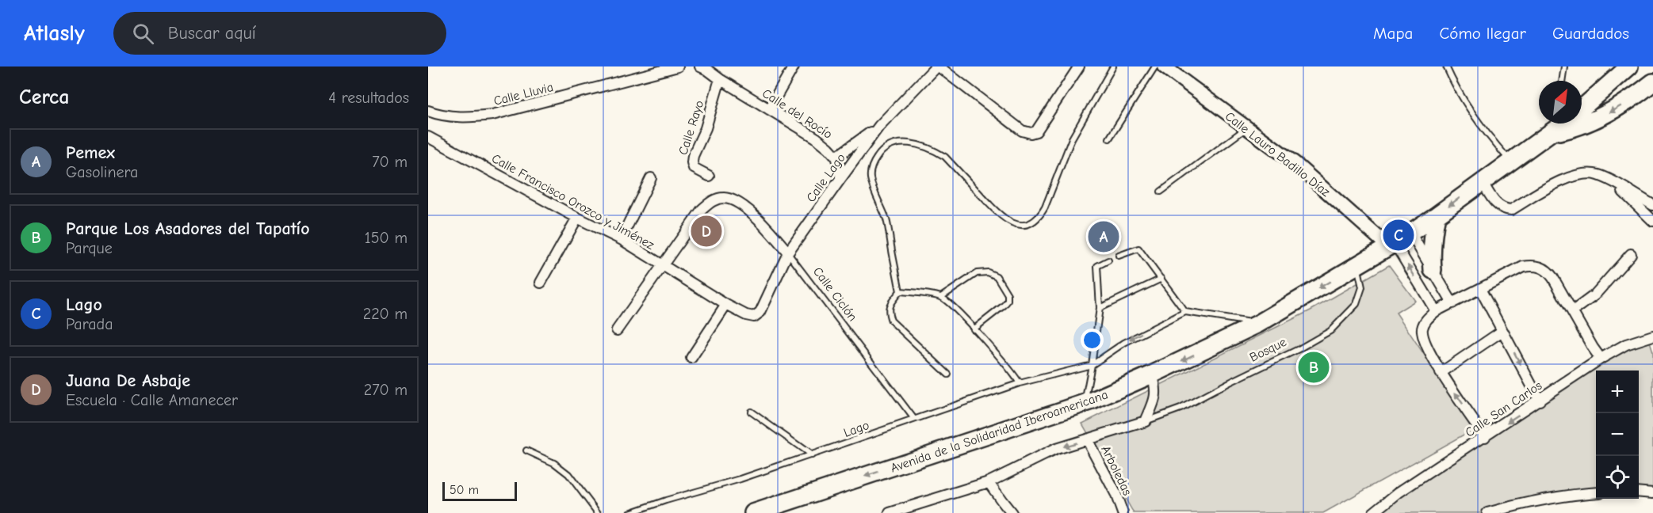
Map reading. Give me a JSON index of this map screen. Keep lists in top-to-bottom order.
{
  "streets": {
    "highway": ["Avenida de la Solidaridad Iberoamericana"],
    "street": [
      "Calle Lluvia",
      "Calle del Rocío",
      "Calle Rayo",
      "Calle Lauro Badillo Díaz",
      "Calle Lago",
      "Calle Francisco Orozco y Jiménez",
      "Calle Ciclón",
      "Bosque",
      "Calle San Carlos",
      "Arboledas"
    ],
    "lane": ["Lago"]
  },
  "crossings": [
    ["Calle del Rocío", "Calle Rayo"],
    ["Calle del Rocío", "Calle Lago"],
    ["Calle Lauro Badillo Díaz", "Avenida de la Solidaridad Iberoamericana"],
    ["Calle Lago", "Calle Francisco Orozco y Jiménez"],
    ["Calle Lago", "Calle Ciclón"],
    ["Calle Francisco Orozco y Jiménez", "Calle Ciclón"],
    ["Calle Ciclón", "Lago"],
    ["Bosque", "Avenida de la Solidaridad Iberoamericana"],
    ["Bosque", "Arboledas"]
  ],
  "one_way": ["Avenida de la Solidaridad Iberoamericana"],
  "scale_bar": "50 m",
  "north": "top right",
  "page": {
    "header": "Atlasly",
    "search": "Buscar aquí",
    "nav": ["Mapa", "Cómo llegar", "Guardados"],
    "heading": ["Cerca", "4 resultados"],
    "list": [
      {
        "mark": "A",
        "name": "Pemex",
        "note": "Gasolinera",
        "value": "70 m"
      },
      {
        "mark": "B",
        "name": "Parque Los Asadores del Tapatío",
        "note": "Parque",
        "value": "150 m"
      },
      {
        "mark": "C",
        "name": "Lago",
        "note": "Parada",
        "value": "220 m"
      },
      {
        "mark": "D",
        "name": "Juana De Asbaje",
        "note": "Escuela · Calle Amanecer",
        "value": "270 m"
      }
    ],
    "pins": [
      "D",
      "C",
      "A",
      "B"
    ],
    "map_buttons": ["+", "−"],
    "scale": "50 m"
  }
}
